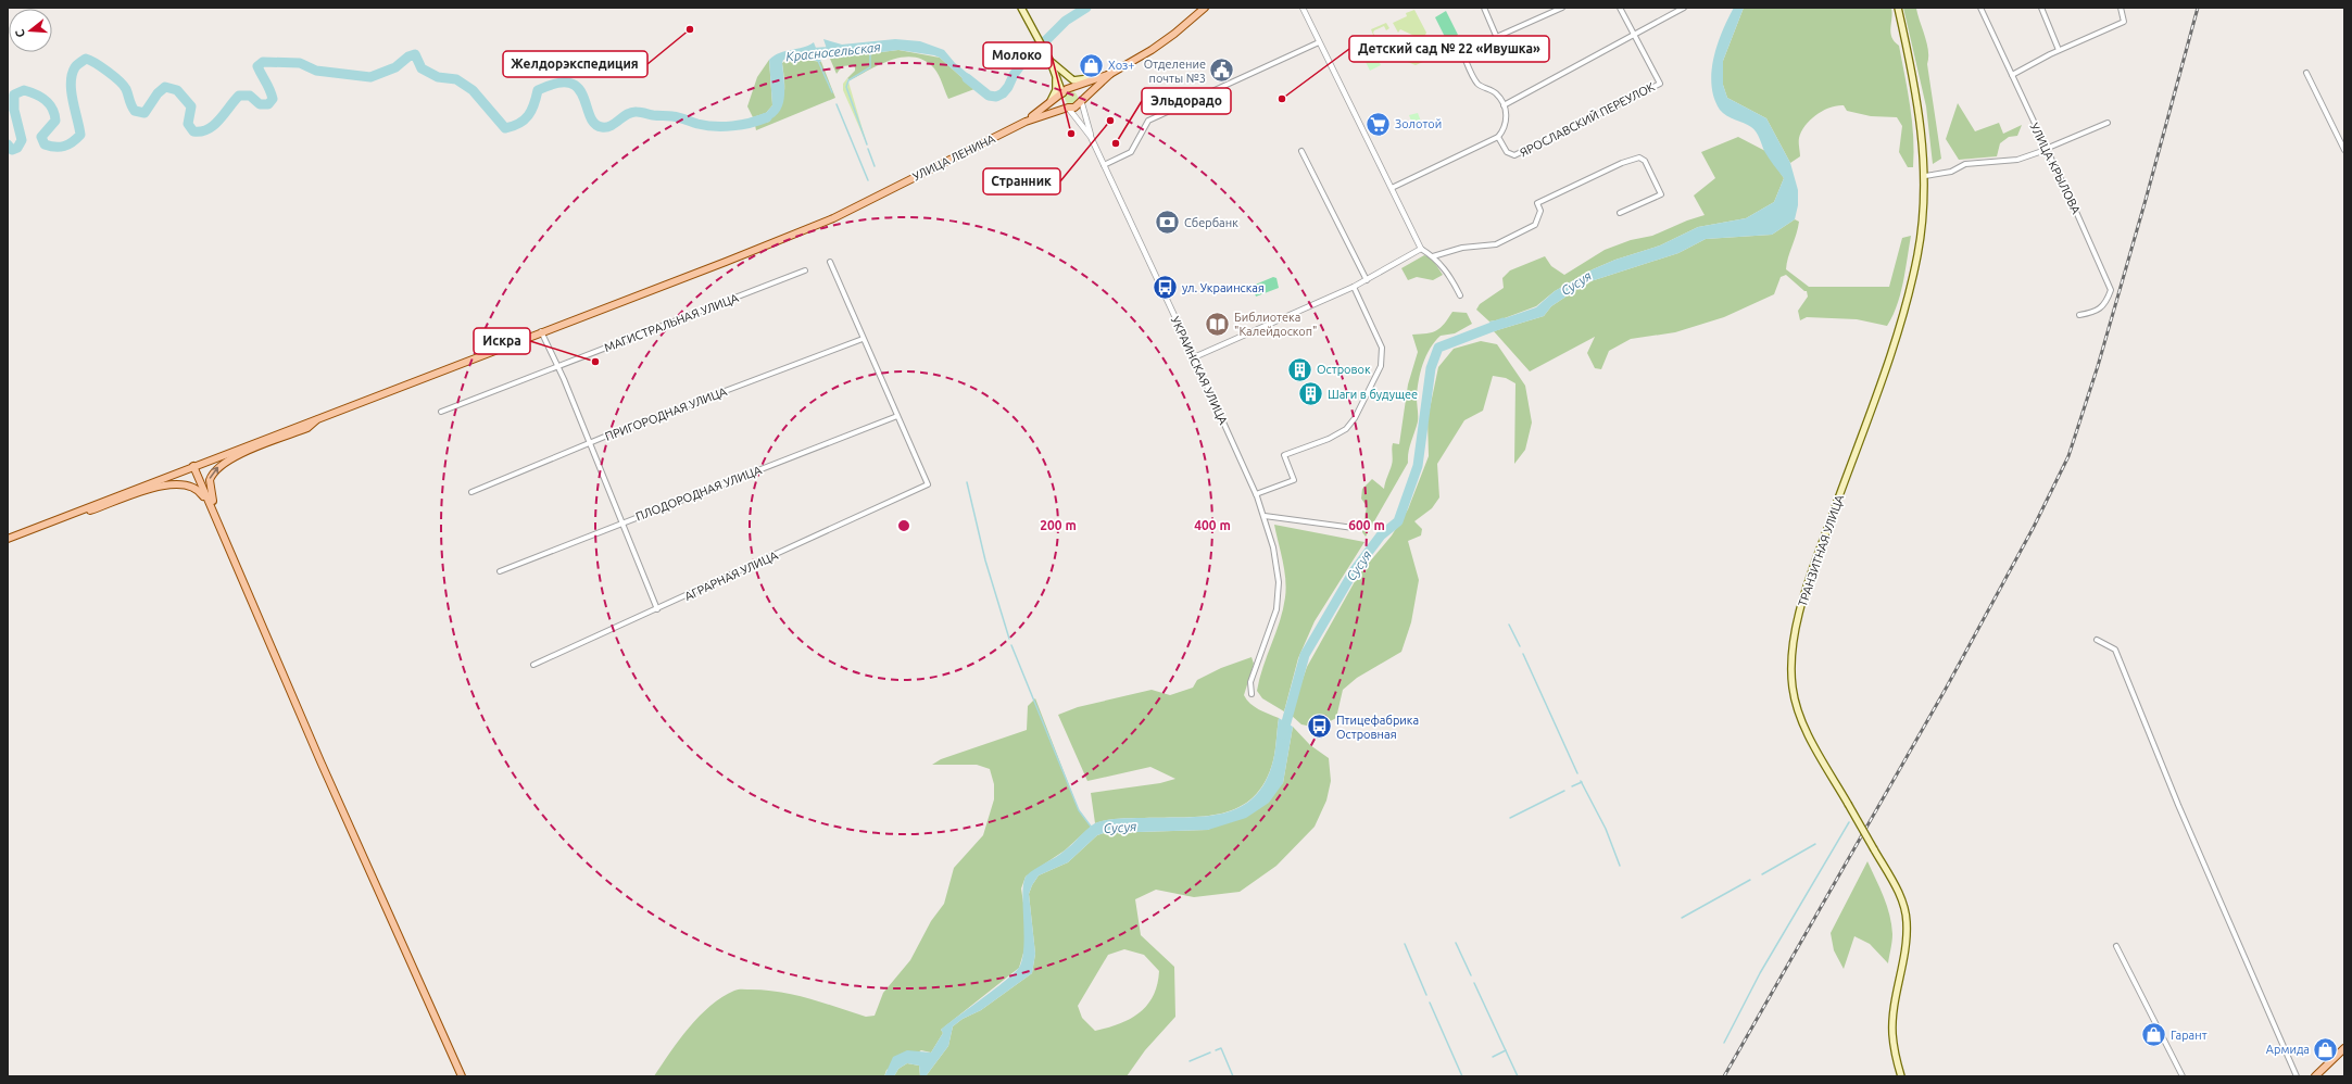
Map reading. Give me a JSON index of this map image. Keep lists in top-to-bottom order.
{
  "streets": {
    "main road": ["УЛИЦА ЛЕНИНА", "УКРАИНСКАЯ УЛИЦА", "ТРАНЗИТНАЯ УЛИЦА"],
    "street": [
      "ЯРОСЛАВСКИЙ ПЕРЕУЛОК",
      "УЛИЦА КРЫЛОВА",
      "МАГИСТРАЛЬНАЯ УЛИЦА",
      "ПРИГОРОДНАЯ УЛИЦА",
      "ПЛОДОРОДНАЯ УЛИЦА",
      "АГРАРНАЯ УЛИЦА"
    ]
  },
  "crossings": [
    ["УЛИЦА ЛЕНИНА", "УКРАИНСКАЯ УЛИЦА"],
    ["ПЛОДОРОДНАЯ УЛИЦА", "АГРАРНАЯ УЛИЦА"]
  ],
  "water": ["Красносельская", "Сусуя"],
  "places": {
    "other": [
      "Желдорэкспедиция",
      "Детский сад № 22 «Ивушка»",
      "Странник",
      "Молоко",
      "Эльдорадо",
      "Искра"
    ],
    "shop": ["Хоз+", "Гарант", "Армида"],
    "public building": ["Отделение почты №3"],
    "supermarket": ["Золотой"],
    "bank": ["Сбербанк"],
    "bus stop": ["ул. Украинская", "Птицефабрика Островная"],
    "library": ["Библиотека \"Калейдоскоп\""],
    "building": ["Островок", "Шаги в будущее"]
  },
  "north": "left",
  "rings": ["200 m", "400 m", "600 m"]
}
